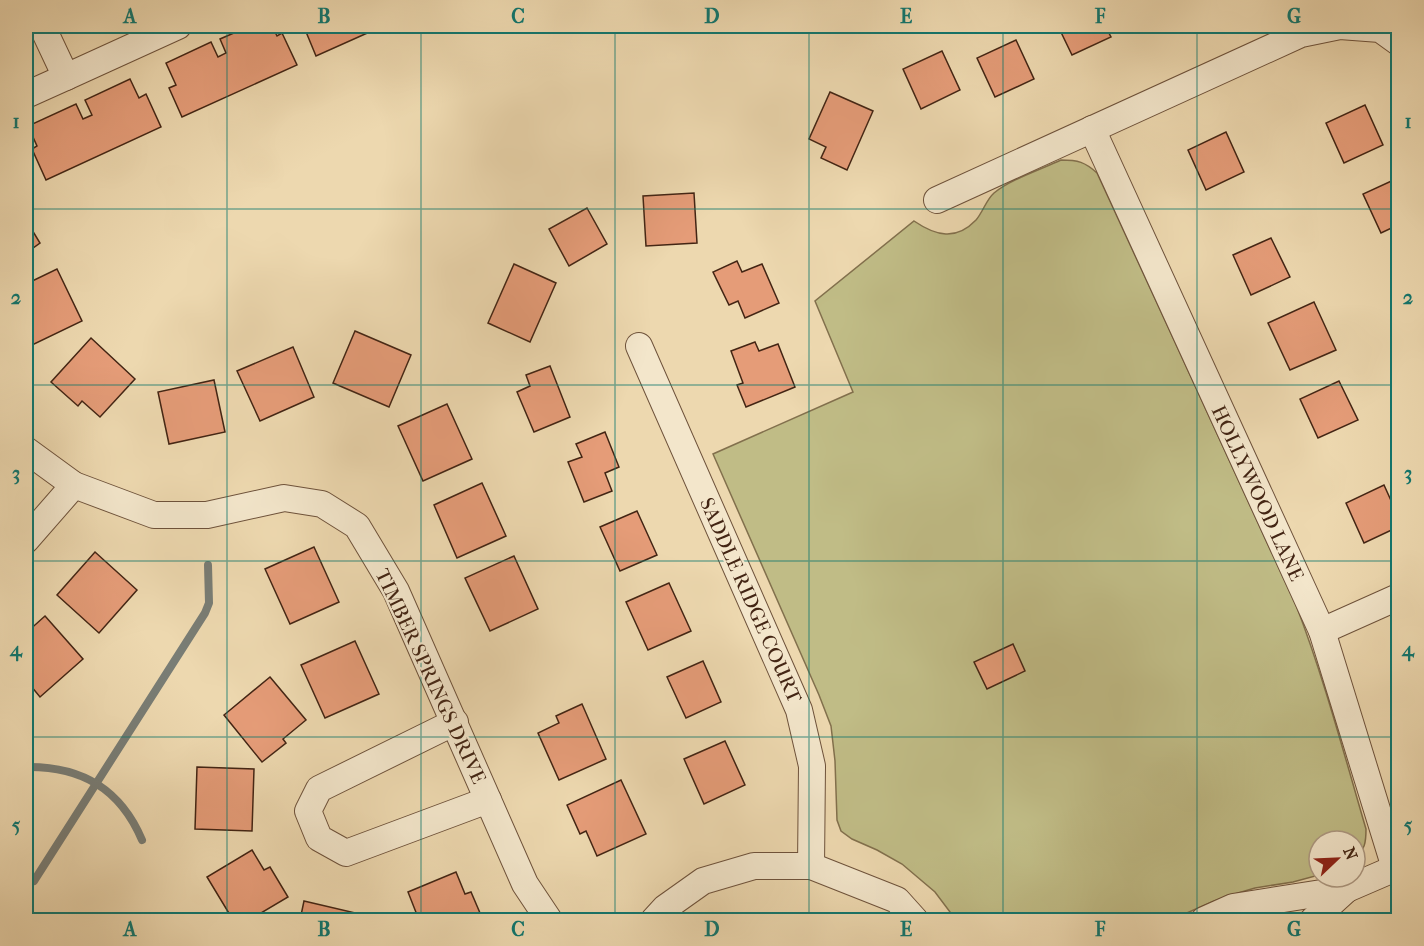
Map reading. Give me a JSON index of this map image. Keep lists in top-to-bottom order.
{
  "streets": {
    "street": ["HOLLYWOOD LANE", "SADDLE RIDGE COURT", "TIMBER SPRINGS DRIVE"]
  },
  "north": "top right",
  "grid": {
    "columns": [
      "A",
      "B",
      "C",
      "D",
      "E",
      "F",
      "G"
    ],
    "rows": [
      "1",
      "2",
      "3",
      "4",
      "5"
    ]
  }
}
